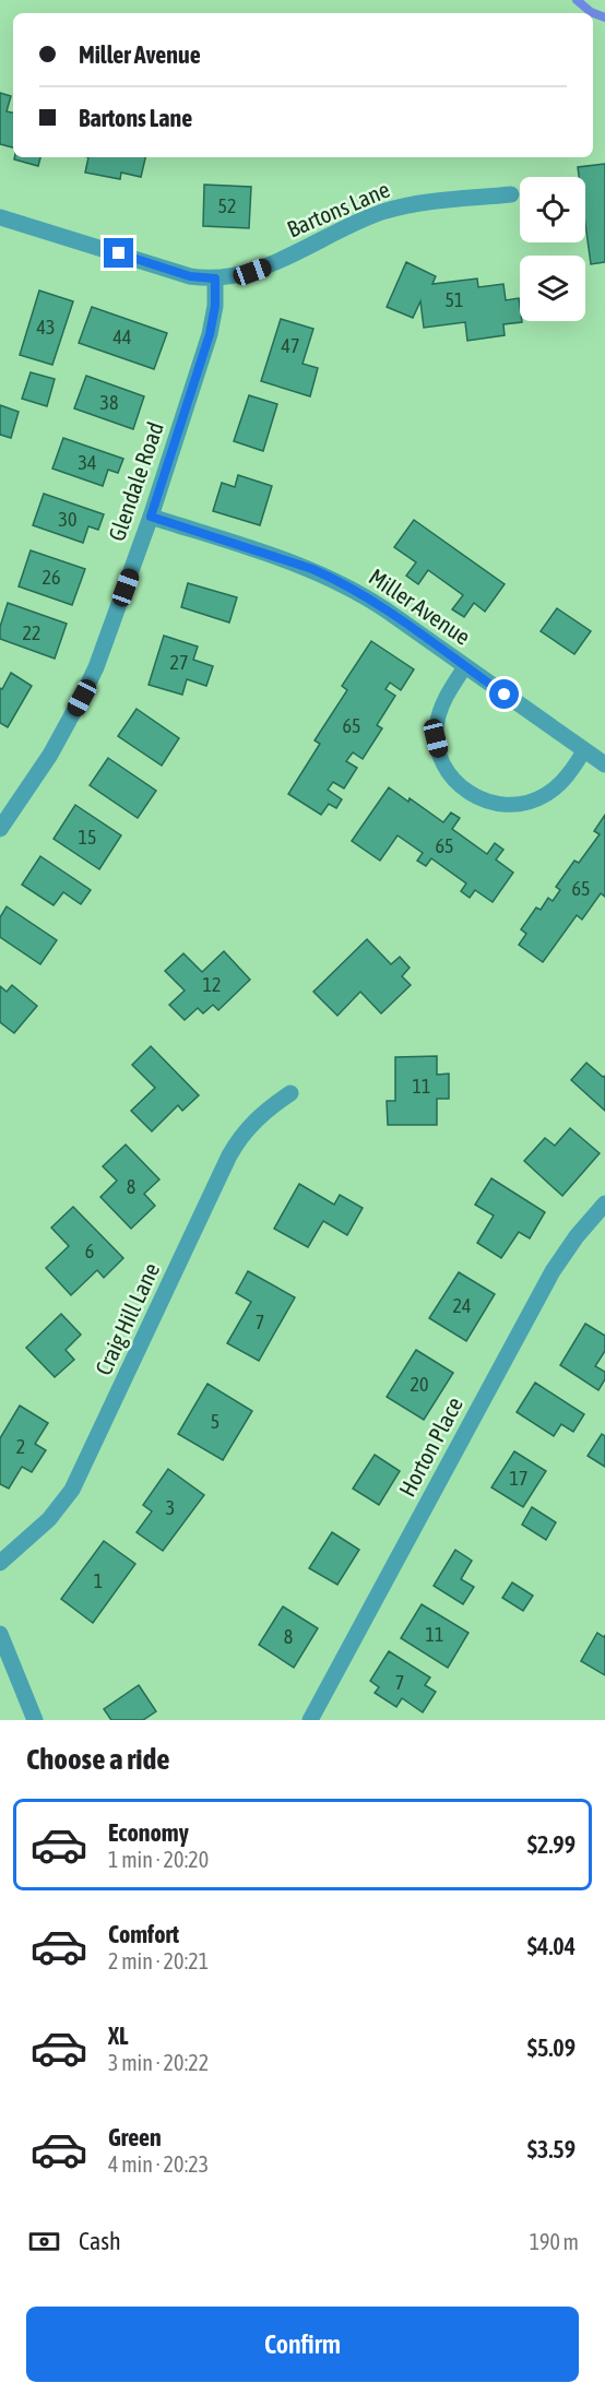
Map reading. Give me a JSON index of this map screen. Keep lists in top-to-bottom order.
{
  "streets": {
    "street": [
      "Bartons Lane",
      "Glendale Road",
      "Miller Avenue",
      "Craig Hill Lane",
      "Horton Place"
    ]
  },
  "crossings": [
    ["Bartons Lane", "Glendale Road"],
    ["Glendale Road", "Miller Avenue"]
  ],
  "house_numbers": [
    "52",
    "51",
    "43",
    "44",
    "47",
    "38",
    "34",
    "30",
    "26",
    "22",
    "27",
    "65",
    "15",
    "65",
    "65",
    "12",
    "11",
    "8",
    "6",
    "24",
    "7",
    "20",
    "5",
    "2",
    "17",
    "3",
    "1",
    "11",
    "8",
    "7"
  ],
  "page": {
    "banner": ["Miller Avenue", "Bartons Lane"],
    "heading": "Choose a ride",
    "list": [
      {
        "name": "Economy",
        "note": "1 min · 20:20",
        "value": "$2.99"
      },
      {
        "name": "Comfort",
        "note": "2 min · 20:21",
        "value": "$4.04"
      },
      {
        "name": "XL",
        "note": "3 min · 20:22",
        "value": "$5.09"
      },
      {
        "name": "Green",
        "note": "4 min · 20:23",
        "value": "$3.59"
      }
    ],
    "pay": ["Cash", "190 m"],
    "buttons": "Confirm"
  }
}
